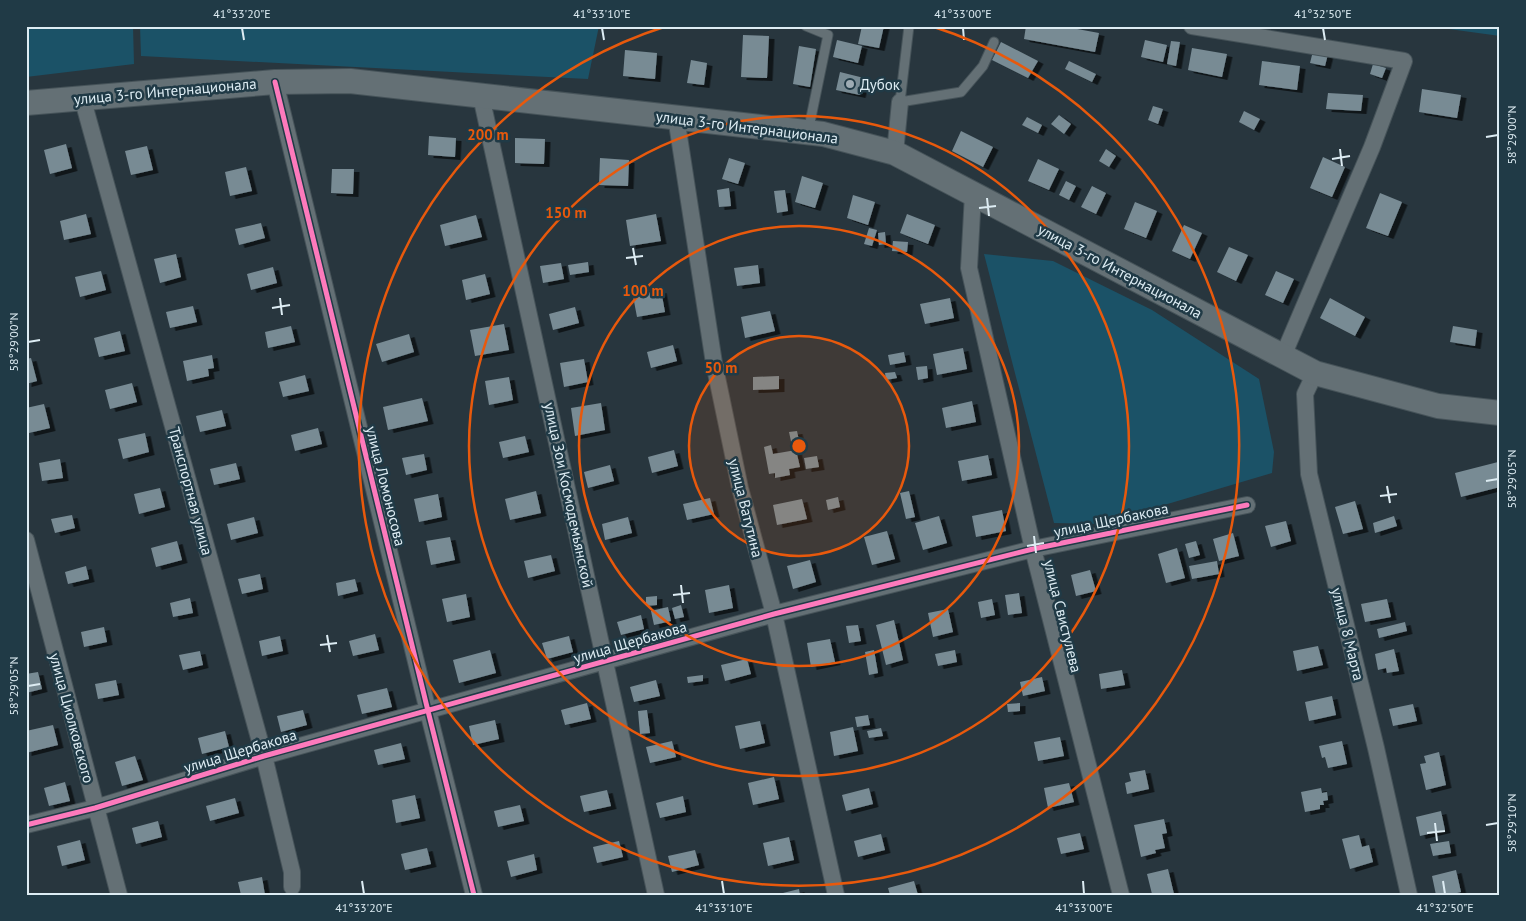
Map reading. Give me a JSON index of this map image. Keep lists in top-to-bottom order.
{
  "streets": {
    "main road": ["улица 3-го Интернационала"],
    "street": [
      "улица Ломоносова",
      "Транспортная улица",
      "улица Зои Космодемьянской",
      "улица Ватутина",
      "улица Щербакова",
      "улица Свистулева",
      "улица 8 Марта",
      "улица Циолковского"
    ]
  },
  "crossings": [
    ["улица 3-го Интернационала", "улица Ломоносова"],
    ["улица 3-го Интернационала", "Транспортная улица"],
    ["улица 3-го Интернационала", "улица Зои Космодемьянской"],
    ["улица 3-го Интернационала", "улица Ватутина"],
    ["улица 3-го Интернационала", "улица Свистулева"],
    ["улица 3-го Интернационала", "улица 8 Марта"],
    ["улица Ломоносова", "улица Щербакова"],
    ["Транспортная улица", "улица Щербакова"],
    ["улица Зои Космодемьянской", "улица Щербакова"],
    ["улица Ватутина", "улица Щербакова"],
    ["улица Щербакова", "улица Свистулева"],
    ["улица Щербакова", "улица Циолковского"]
  ],
  "places": ["Дубок"],
  "coordinates": [
    "41°33'20\"E",
    "41°33'10\"E",
    "41°33'00\"E",
    "41°32'50\"E",
    "58°29'00\"N",
    "58°29'05\"N",
    "58°29'10\"N"
  ],
  "rings": [
    "200 m",
    "150 m",
    "100 m",
    "50 m"
  ]
}
